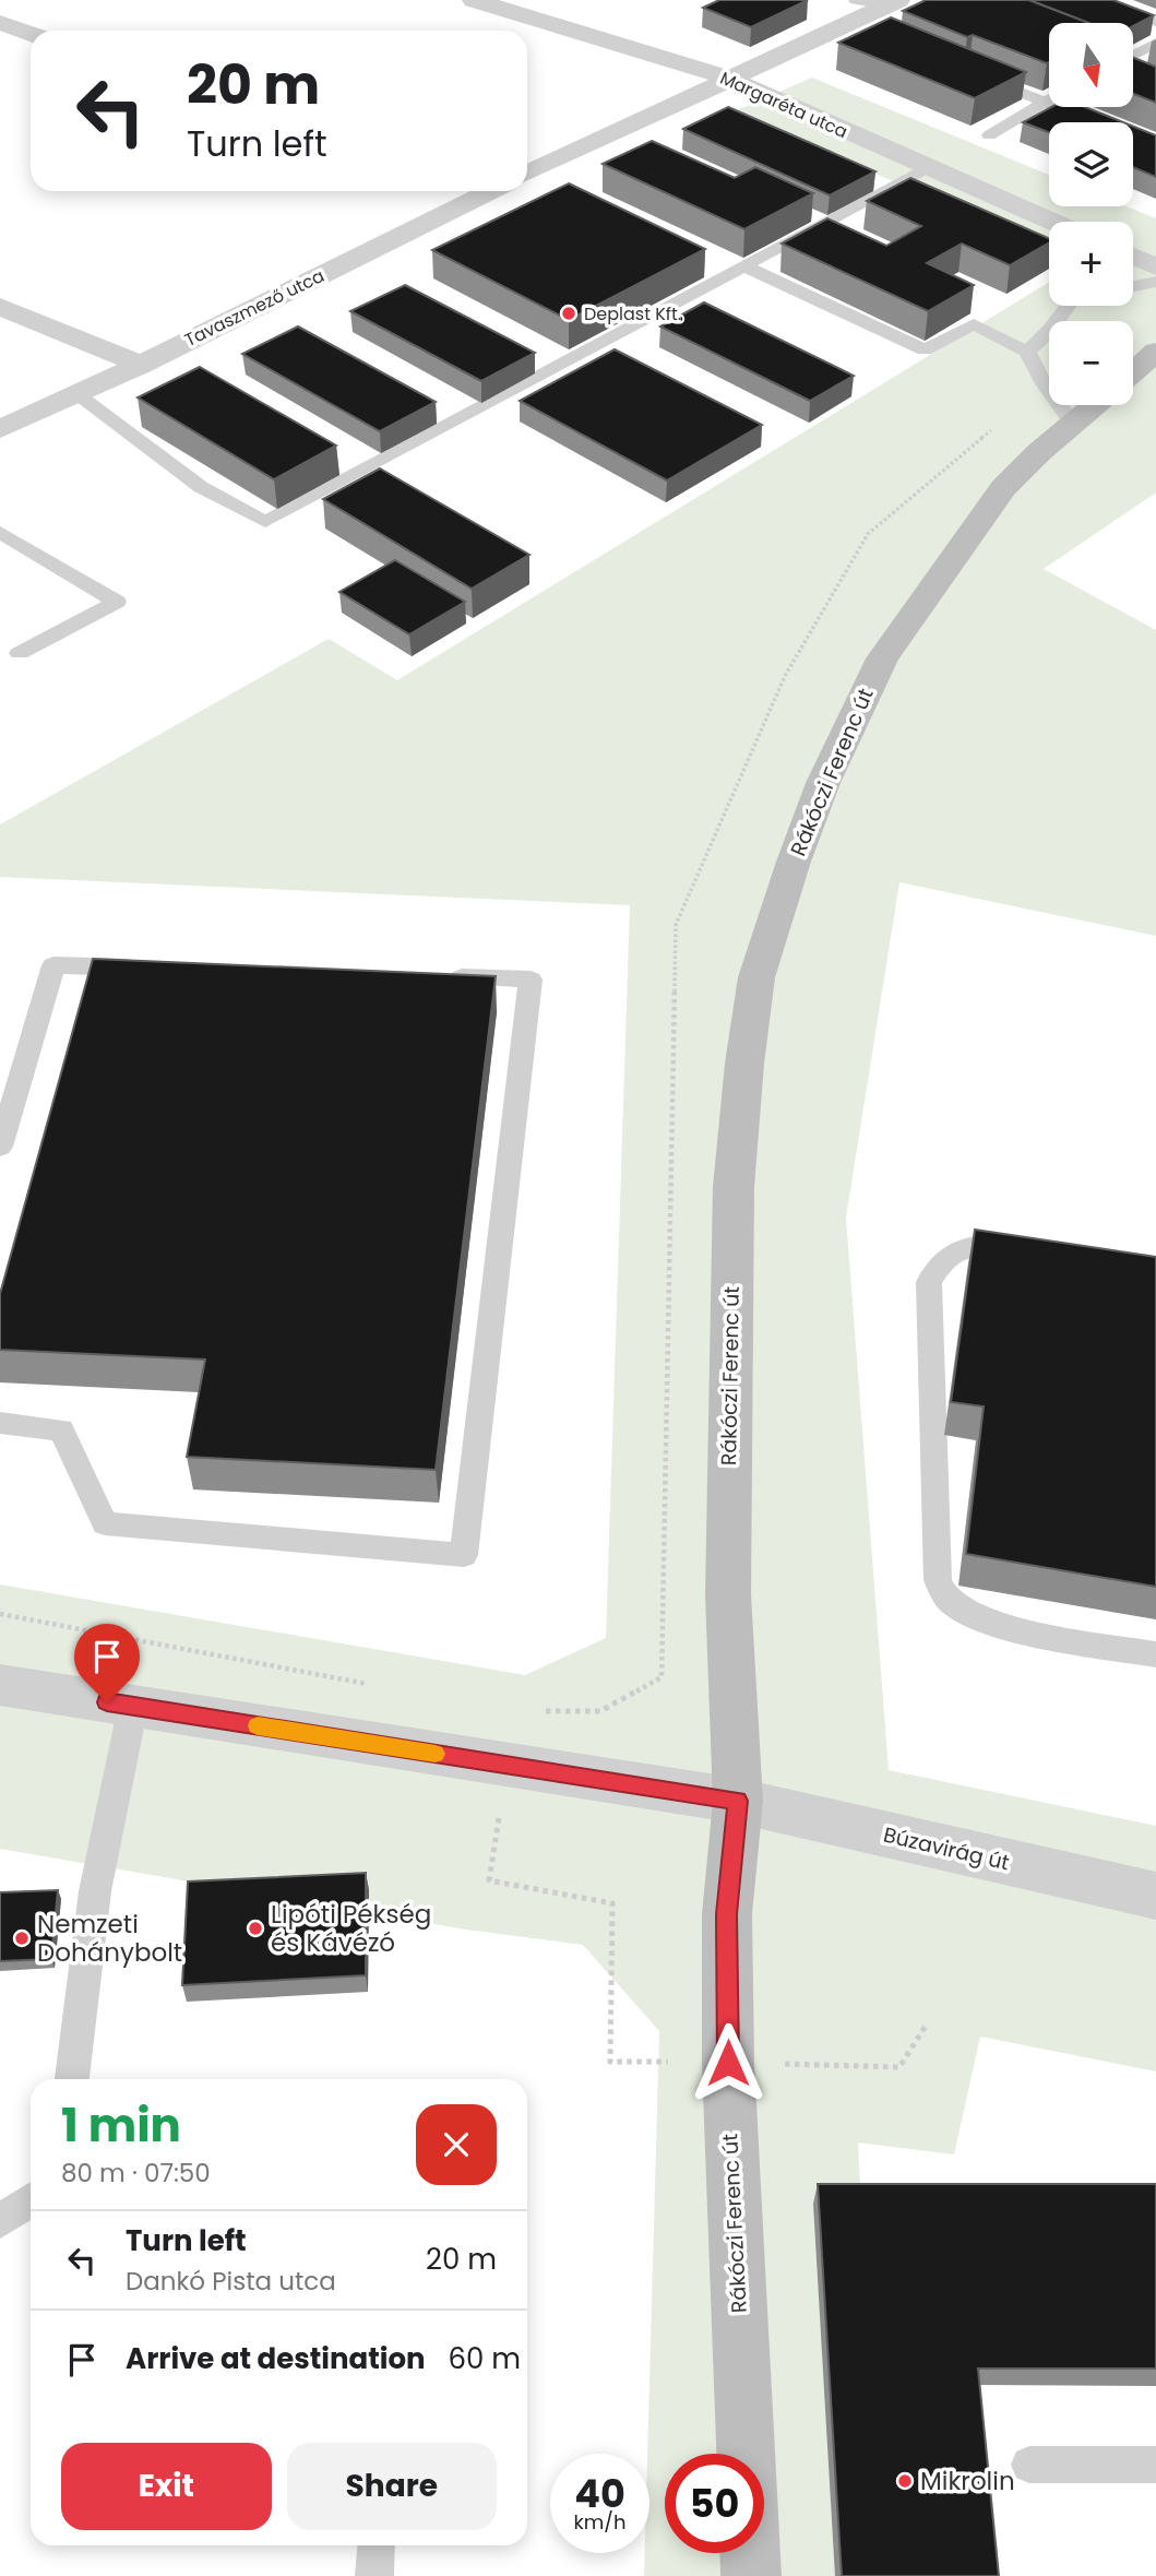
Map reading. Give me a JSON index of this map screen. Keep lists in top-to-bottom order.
{
  "streets": {
    "main road": ["Rákóczi Ferenc út"],
    "street": ["Margaréta utca", "Tavaszmező utca", "Búzavirág út"]
  },
  "crossings": [
    ["Rákóczi Ferenc út", "Búzavirág út"]
  ],
  "places": [
    "Deplast Kft.",
    "Lipóti Pékség és Kávézó",
    "Nemzeti Dohánybolt",
    "Mikrolin"
  ],
  "north": "bottom",
  "page": {
    "map_buttons": ["+", "−"],
    "turn": ["20 m", "Turn left"],
    "heading": ["1 min", "80 m · 07:50"],
    "list": [
      {
        "name": "Turn left",
        "note": "Dankó Pista utca",
        "value": "20 m"
      },
      {
        "name": "Arrive at destination",
        "value": "60 m"
      }
    ],
    "buttons": ["Exit", "Share"],
    "speed": "40 km/h",
    "limit": "50"
  }
}
